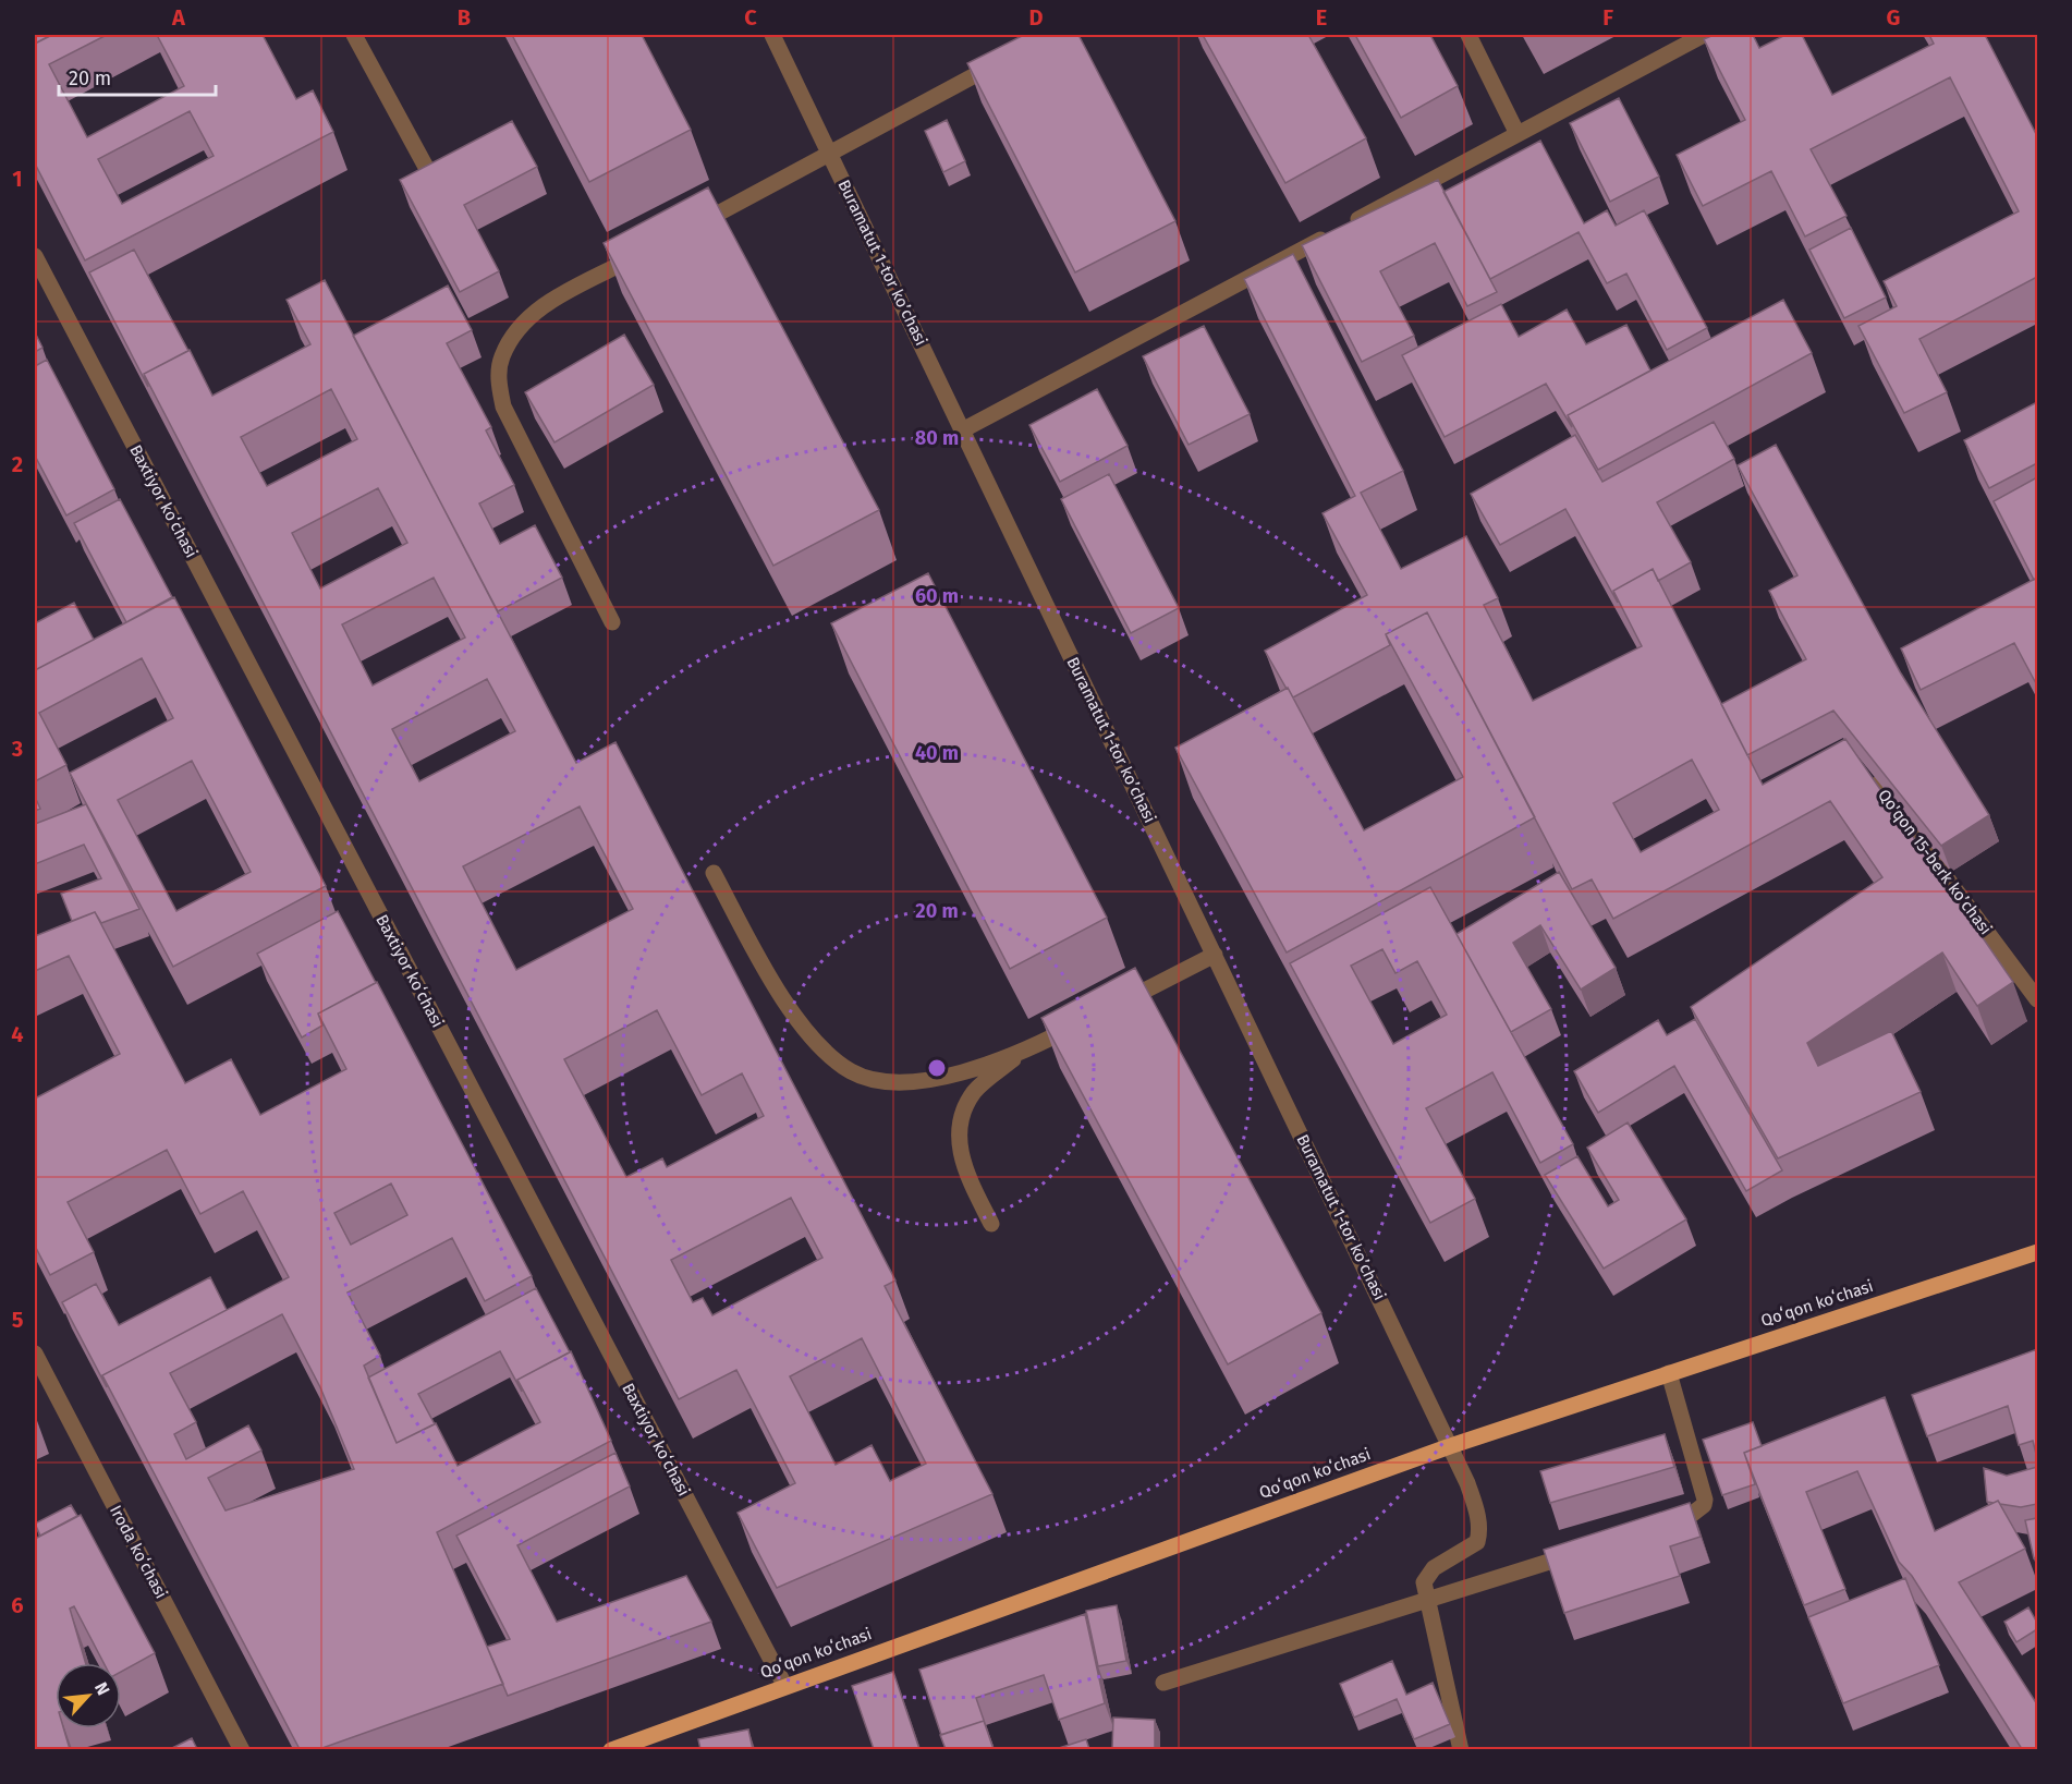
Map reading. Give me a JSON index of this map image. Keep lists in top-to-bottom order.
{
  "streets": {
    "main road": ["Qoʻqon koʻchasi"],
    "street": [
      "Buramatut 1-tor koʼchasi",
      "Baxtiyor koʻchasi",
      "Qo'qon 15-berk koʼchasi",
      "Iroda koʻchasi"
    ]
  },
  "crossings": [
    ["Buramatut 1-tor koʼchasi", "Qoʻqon koʻchasi"],
    ["Baxtiyor koʻchasi", "Qoʻqon koʻchasi"]
  ],
  "scale_bar": "20 m",
  "north": "top right",
  "grid": {
    "columns": [
      "A",
      "B",
      "C",
      "D",
      "E",
      "F",
      "G"
    ],
    "rows": [
      "1",
      "2",
      "3",
      "4",
      "5",
      "6"
    ]
  },
  "rings": [
    "80 m",
    "60 m",
    "40 m",
    "20 m"
  ]
}
